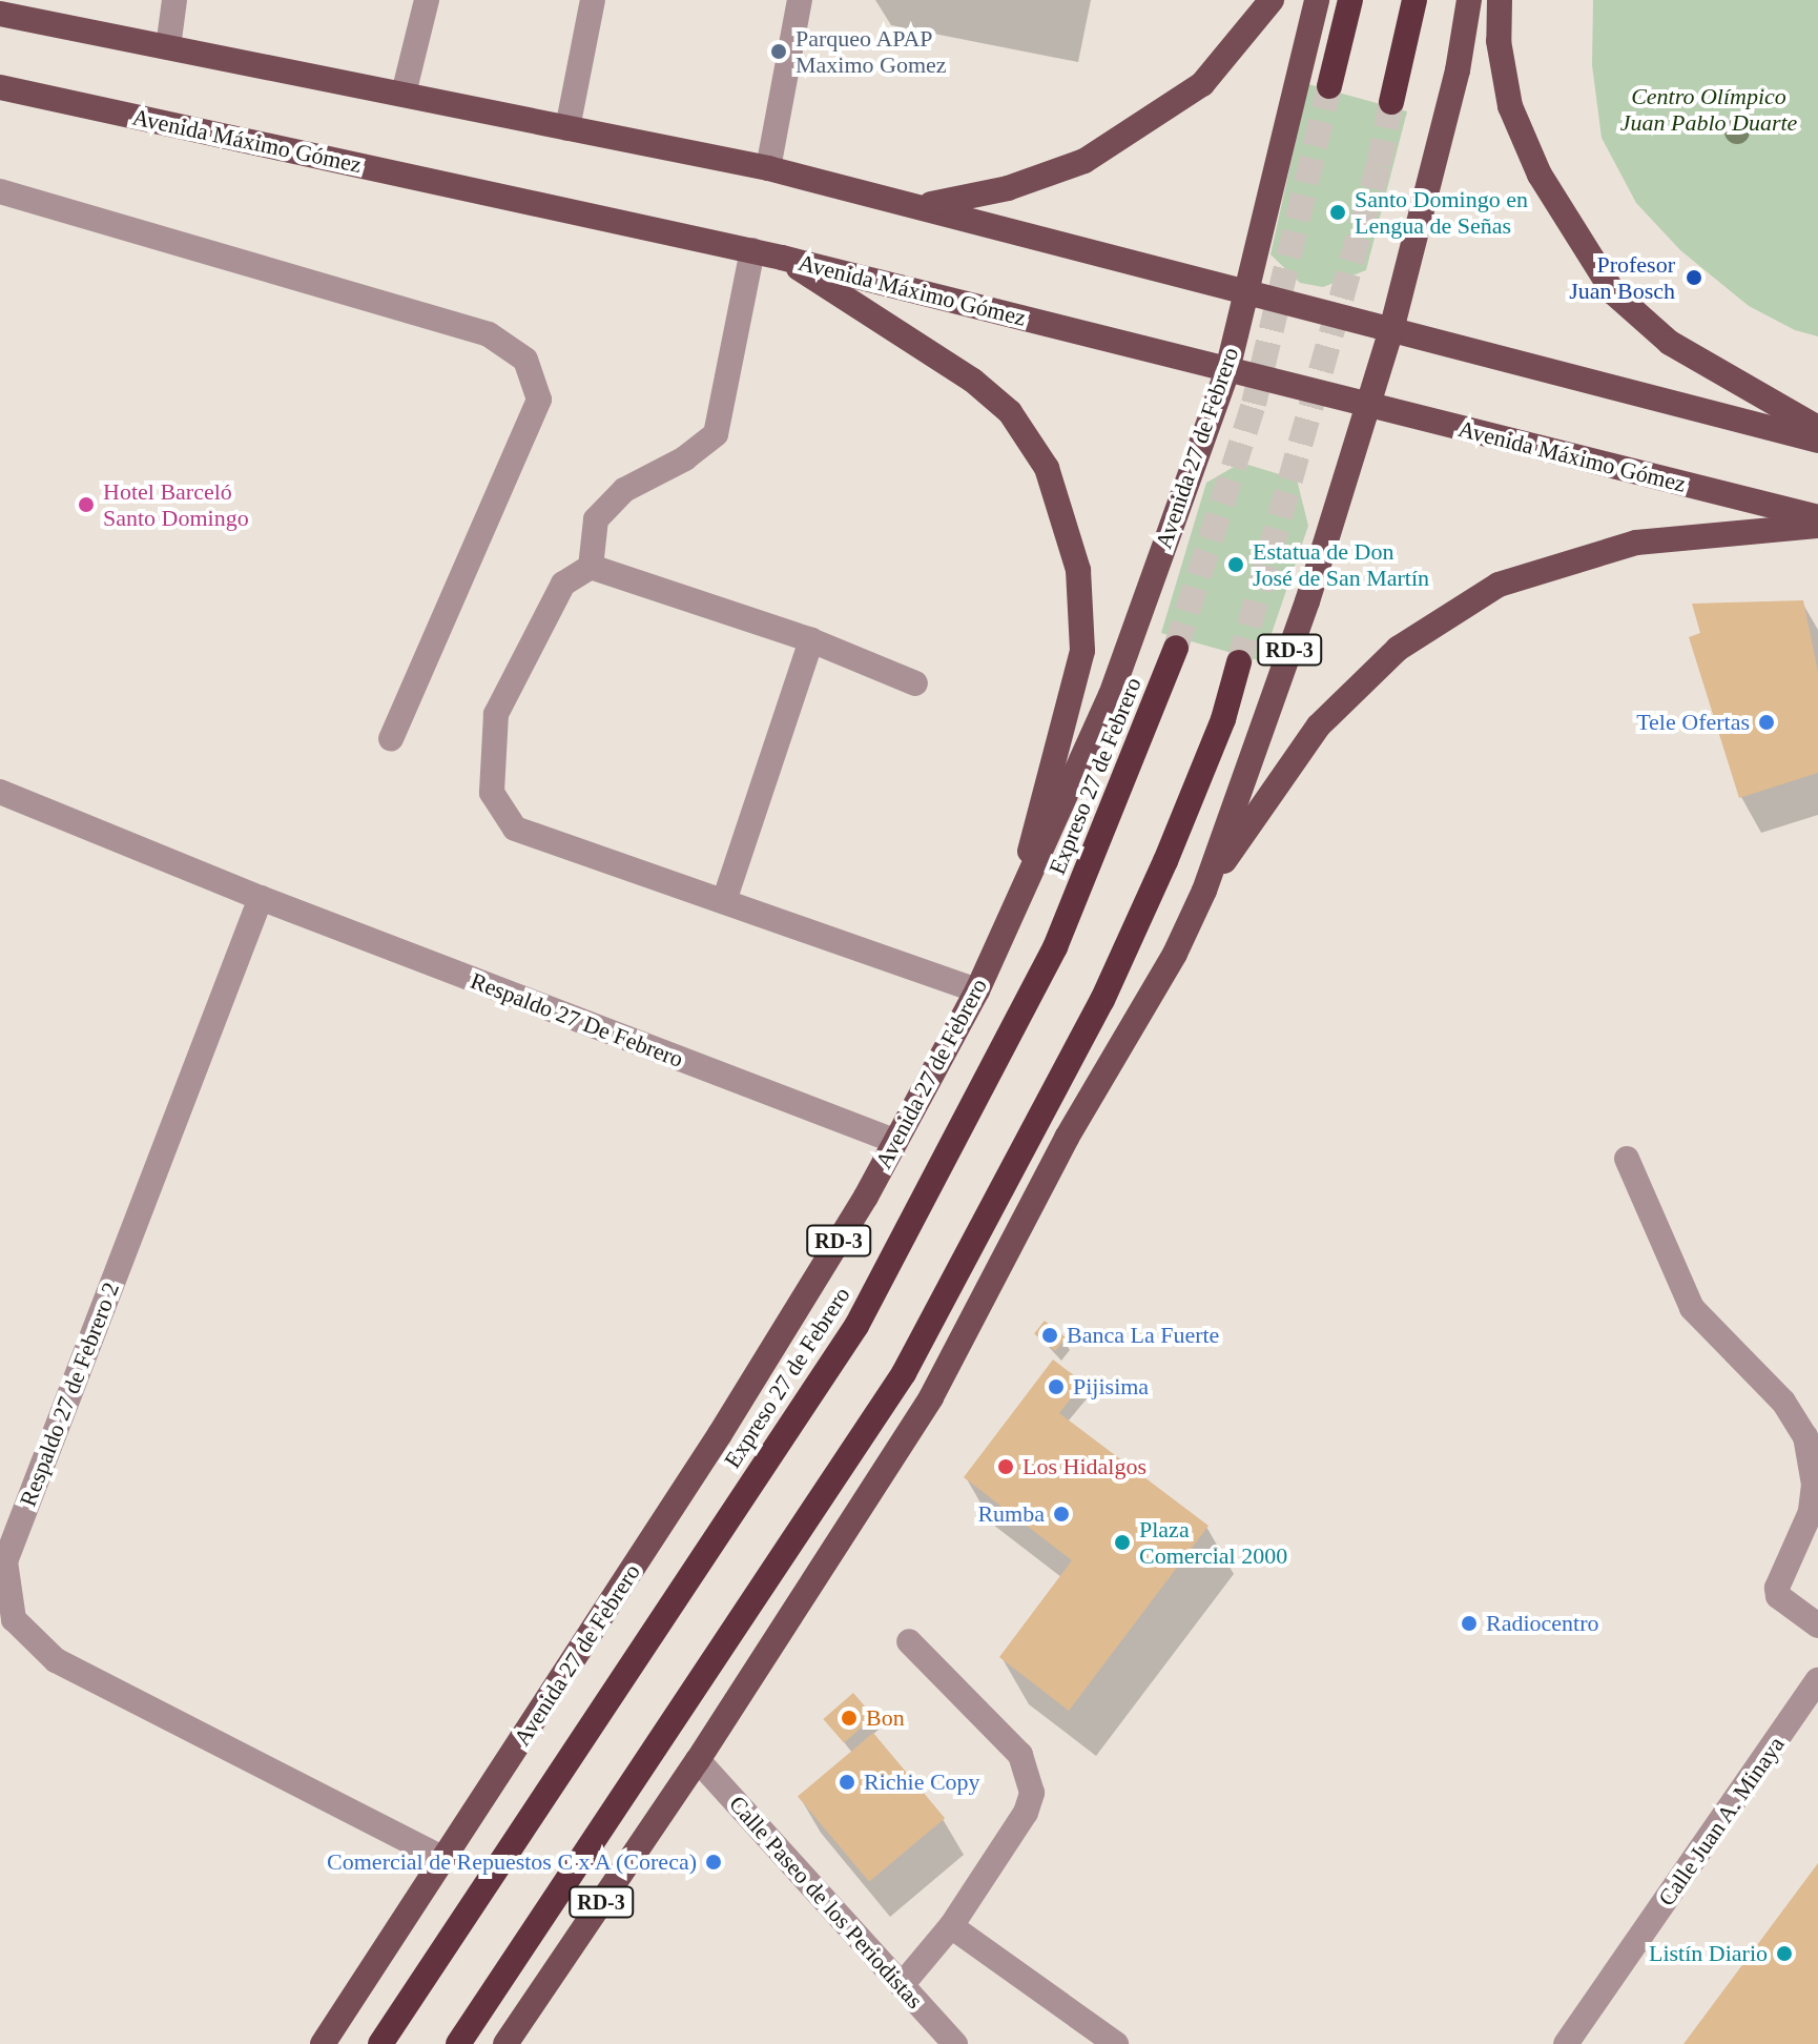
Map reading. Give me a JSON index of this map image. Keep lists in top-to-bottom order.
{
  "streets": {
    "highway": ["RD-3", "Expreso 27 de Febrero"],
    "main road": ["Avenida Máximo Gómez", "Avenida 27 de Febrero"],
    "street": [
      "Respaldo 27 De Febrero",
      "Respaldo 27 de Febrero 2",
      "Calle Juan A. Minaya",
      "Calle Paseo de los Periodistas"
    ]
  },
  "crossings": [
    ["Avenida Máximo Gómez", "Avenida 27 de Febrero"],
    ["Avenida Máximo Gómez", "RD-3"],
    ["Avenida 27 de Febrero", "Respaldo 27 De Febrero"],
    ["Avenida 27 de Febrero", "Respaldo 27 de Febrero 2"],
    ["RD-3", "Calle Paseo de los Periodistas"],
    ["Respaldo 27 De Febrero", "Respaldo 27 de Febrero 2"]
  ],
  "parks": ["Centro Olímpico Juan Pablo Duarte"],
  "places": [
    "Parqueo APAP Maximo Gomez",
    "Santo Domingo en Lengua de Señas",
    "Profesor Juan Bosch",
    "Hotel Barceló Santo Domingo",
    "Estatua de Don José de San Martín",
    "Tele Ofertas",
    "Banca La Fuerte",
    "Pijisima",
    "Los Hidalgos",
    "Rumba",
    "Plaza Comercial 2000",
    "Radiocentro",
    "Bon",
    "Richie Copy",
    "Comercial de Repuestos C x A (Coreca)",
    "Listín Diario"
  ]
}
